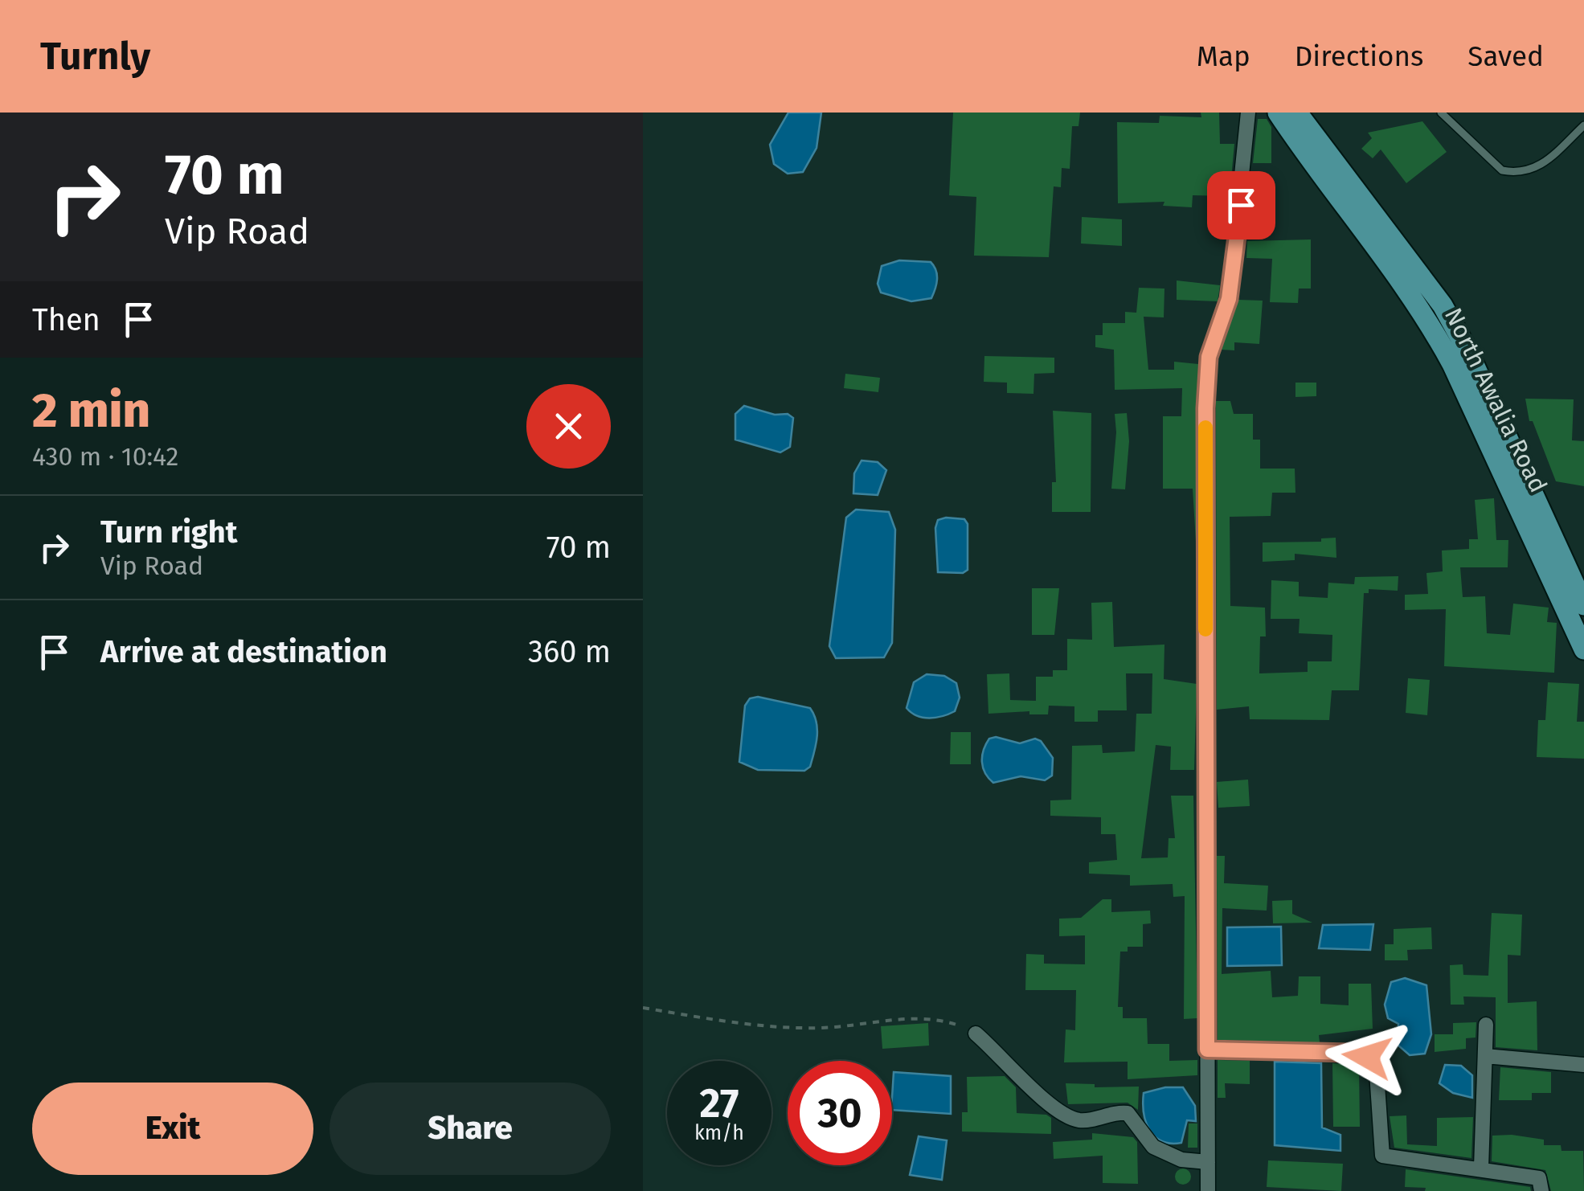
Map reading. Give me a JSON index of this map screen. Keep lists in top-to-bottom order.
{
  "streets": {
    "main road": ["North Awalia Road"]
  },
  "page": {
    "header": "Turnly",
    "nav": ["Map", "Directions", "Saved"],
    "turn": ["70 m", "Vip Road"],
    "then": "Then",
    "heading": ["2 min", "430 m · 10:42"],
    "list": [
      {
        "name": "Turn right",
        "note": "Vip Road",
        "value": "70 m"
      },
      {
        "name": "Arrive at destination",
        "value": "360 m"
      }
    ],
    "speed": "27 km/h",
    "limit": "30",
    "buttons": ["Exit", "Share"]
  }
}
